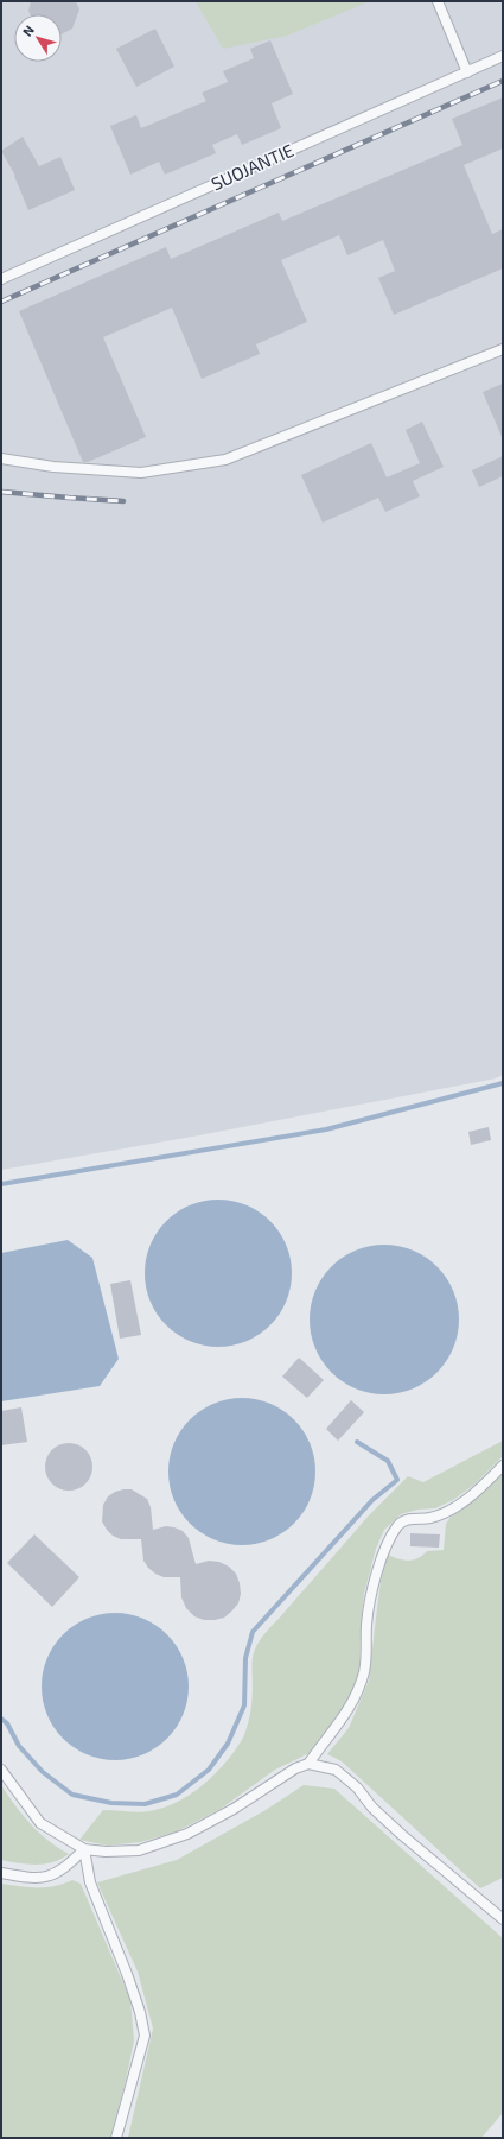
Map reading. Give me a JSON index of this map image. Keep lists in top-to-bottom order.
{
  "streets": {
    "lane": ["SUOJANTIE"]
  },
  "north": "top left"
}
